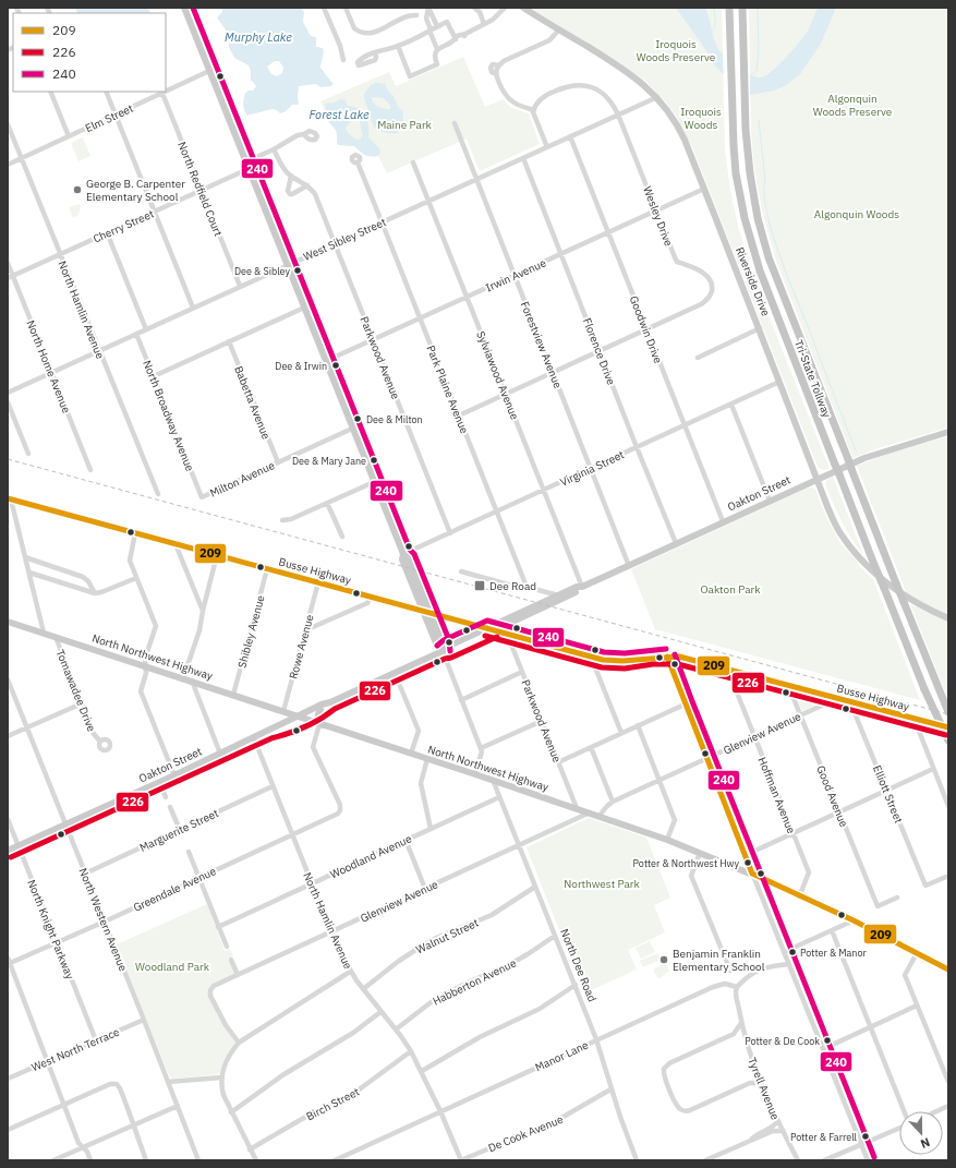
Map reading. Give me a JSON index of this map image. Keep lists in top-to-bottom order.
{
  "streets": {
    "highway": ["Tri-State Tollway"],
    "main road": [
      "Riverside Drive",
      "Oakton Street",
      "Busse Highway",
      "North Northwest Highway"
    ],
    "street": [
      "Elm Street",
      "North Redfield Court",
      "Wesley Drive",
      "Cherry Street",
      "West Sibley Street",
      "Irwin Avenue",
      "North Hamlin Avenue",
      "Goodwin Drive",
      "Forestview Avenue",
      "Florence Drive",
      "Parkwood Avenue",
      "North Home Avenue",
      "Sylviawood Avenue",
      "Park Plaine Avenue",
      "Babetta Avenue",
      "North Broadway Avenue",
      "Virginia Street",
      "Milton Avenue",
      "Shibley Avenue",
      "Rowe Avenue",
      "Tomawadee Drive",
      "Glenview Avenue",
      "Elliott Street",
      "Hoffman Avenue",
      "Good Avenue",
      "Marguerite Street",
      "Woodland Avenue",
      "Greendale Avenue",
      "North Western Avenue",
      "North Knight Parkway",
      "Walnut Street",
      "North Dee Road",
      "Habberton Avenue",
      "West North Terrace",
      "Manor Lane",
      "Tyrell Avenue",
      "Birch Street",
      "De Cook Avenue"
    ]
  },
  "crossings": [
    ["Elm Street", "North Redfield Court"],
    ["Elm Street", "North Hamlin Avenue"],
    ["North Redfield Court", "Cherry Street"],
    ["North Redfield Court", "West Sibley Street"],
    ["Wesley Drive", "West Sibley Street"],
    ["Wesley Drive", "Irwin Avenue"],
    ["Wesley Drive", "Goodwin Drive"],
    ["Cherry Street", "North Hamlin Avenue"],
    ["Cherry Street", "Parkwood Avenue"],
    ["Cherry Street", "North Home Avenue"],
    ["West Sibley Street", "Riverside Drive"],
    ["West Sibley Street", "North Hamlin Avenue"],
    ["West Sibley Street", "Goodwin Drive"],
    ["West Sibley Street", "Forestview Avenue"],
    ["West Sibley Street", "Florence Drive"],
    ["West Sibley Street", "Parkwood Avenue"],
    ["West Sibley Street", "North Home Avenue"],
    ["West Sibley Street", "Sylviawood Avenue"],
    ["West Sibley Street", "Park Plaine Avenue"],
    ["West Sibley Street", "North Broadway Avenue"],
    ["Irwin Avenue", "Riverside Drive"],
    ["Irwin Avenue", "Goodwin Drive"],
    ["Irwin Avenue", "Forestview Avenue"],
    ["Irwin Avenue", "Florence Drive"],
    ["Irwin Avenue", "Parkwood Avenue"],
    ["Irwin Avenue", "Sylviawood Avenue"],
    ["Irwin Avenue", "Park Plaine Avenue"],
    ["Riverside Drive", "Virginia Street"],
    ["Riverside Drive", "Oakton Street"],
    ["North Hamlin Avenue", "Oakton Street"],
    ["North Hamlin Avenue", "Glenview Avenue"],
    ["North Hamlin Avenue", "Marguerite Street"],
    ["North Hamlin Avenue", "Woodland Avenue"],
    ["North Hamlin Avenue", "Greendale Avenue"],
    ["North Hamlin Avenue", "Walnut Street"],
    ["North Hamlin Avenue", "Habberton Avenue"],
    ["North Hamlin Avenue", "Manor Lane"],
    ["North Hamlin Avenue", "Birch Street"],
    ["North Hamlin Avenue", "De Cook Avenue"],
    ["Goodwin Drive", "Virginia Street"],
    ["Goodwin Drive", "Oakton Street"],
    ["Forestview Avenue", "Virginia Street"],
    ["Forestview Avenue", "Oakton Street"],
    ["Florence Drive", "Virginia Street"],
    ["Florence Drive", "Oakton Street"],
    ["Parkwood Avenue", "Virginia Street"],
    ["Parkwood Avenue", "Busse Highway"],
    ["Parkwood Avenue", "North Northwest Highway"],
    ["Sylviawood Avenue", "Virginia Street"],
    ["Sylviawood Avenue", "Oakton Street"],
    ["Park Plaine Avenue", "Virginia Street"],
    ["Babetta Avenue", "Milton Avenue"],
    ["North Broadway Avenue", "Milton Avenue"],
    ["Oakton Street", "Busse Highway"],
    ["Oakton Street", "North Northwest Highway"],
    ["Oakton Street", "North Western Avenue"],
    ["Oakton Street", "North Knight Parkway"],
    ["Busse Highway", "Shibley Avenue"],
    ["Busse Highway", "Rowe Avenue"],
    ["Busse Highway", "Glenview Avenue"],
    ["Busse Highway", "Elliott Street"],
    ["Busse Highway", "Hoffman Avenue"],
    ["Busse Highway", "Good Avenue"],
    ["Shibley Avenue", "North Northwest Highway"],
    ["Rowe Avenue", "North Northwest Highway"],
    ["North Northwest Highway", "Tomawadee Drive"],
    ["North Northwest Highway", "Glenview Avenue"],
    ["North Northwest Highway", "Hoffman Avenue"],
    ["North Northwest Highway", "Greendale Avenue"],
    ["North Northwest Highway", "North Dee Road"],
    ["Glenview Avenue", "Hoffman Avenue"],
    ["Glenview Avenue", "Good Avenue"],
    ["Glenview Avenue", "North Dee Road"],
    ["Marguerite Street", "North Western Avenue"],
    ["Woodland Avenue", "North Dee Road"],
    ["Greendale Avenue", "North Western Avenue"],
    ["Greendale Avenue", "North Knight Parkway"],
    ["North Western Avenue", "West North Terrace"],
    ["North Knight Parkway", "West North Terrace"],
    ["Walnut Street", "North Dee Road"],
    ["North Dee Road", "Habberton Avenue"],
    ["North Dee Road", "Manor Lane"],
    ["North Dee Road", "De Cook Avenue"],
    ["Manor Lane", "Tyrell Avenue"]
  ],
  "water": ["Murphy Lake", "Forest Lake"],
  "parks": [
    "Iroquois Woods Preserve",
    "Algonquin Woods Preserve",
    "Iroquois Woods",
    "Maine Park",
    "Algonquin Woods",
    "Oakton Park",
    "Northwest Park",
    "Woodland Park"
  ],
  "places": {
    "other": [
      "George B. Carpenter Elementary School",
      "Dee & Sibley",
      "Dee & Irwin",
      "Dee & Milton",
      "Dee & Mary Jane",
      "Potter & Northwest Hwy",
      "Potter & Manor",
      "Benjamin Franklin Elementary School",
      "Potter & De Cook",
      "Potter & Farrell"
    ],
    "transit": ["Dee Road"]
  },
  "lines": ["transit line 240", "transit line 209", "transit line 226"],
  "legend": ["209", "226", "240"],
  "north": "bottom"
}
